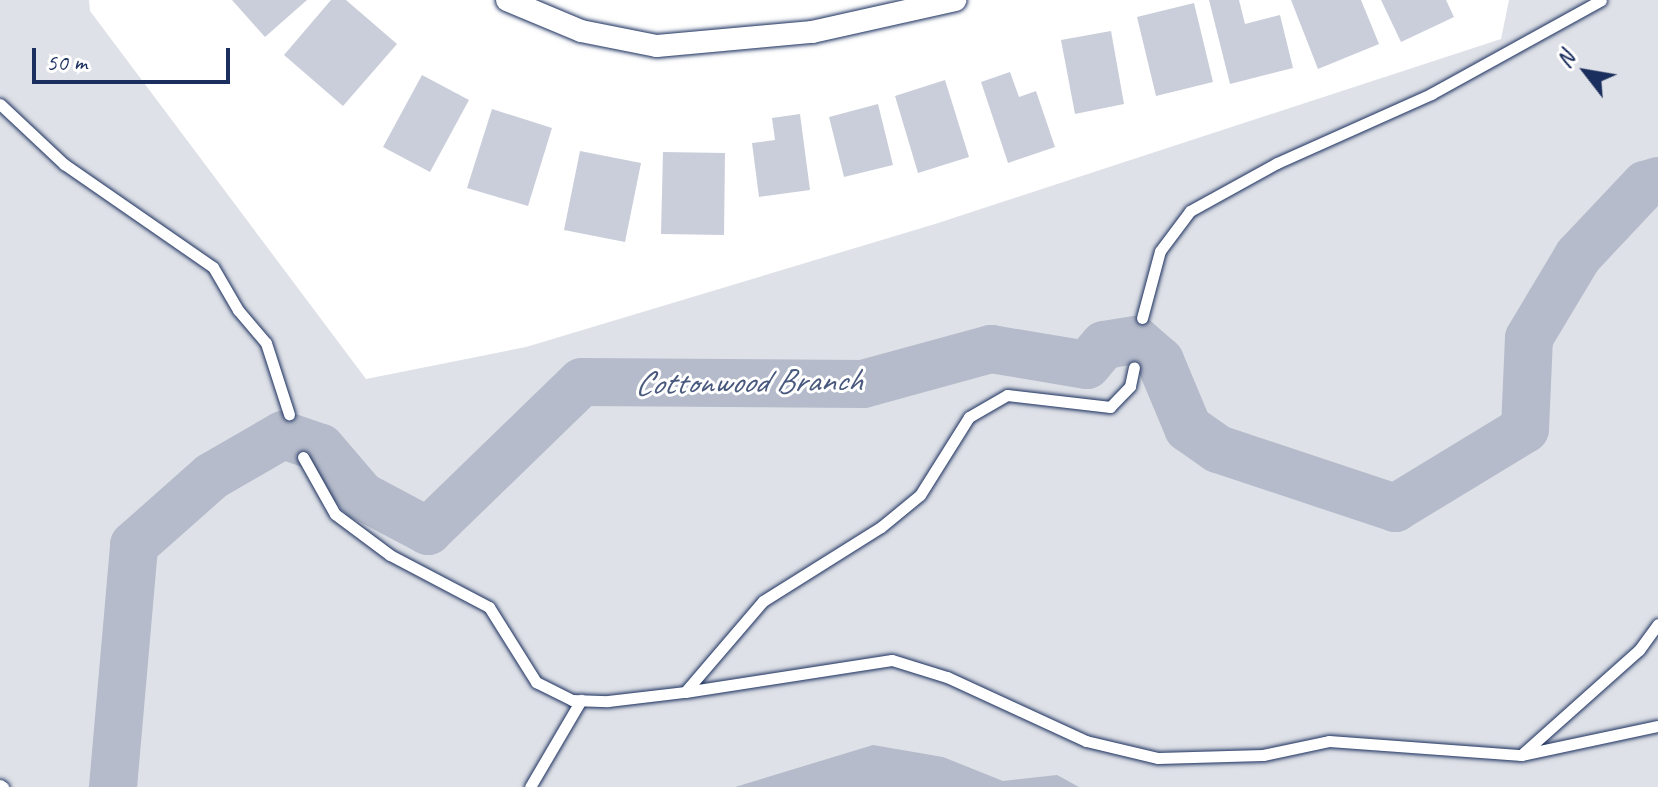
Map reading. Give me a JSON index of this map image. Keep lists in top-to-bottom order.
{
  "water": ["Cottonwood Branch"],
  "scale_bar": "50 m",
  "north": "top left"
}
